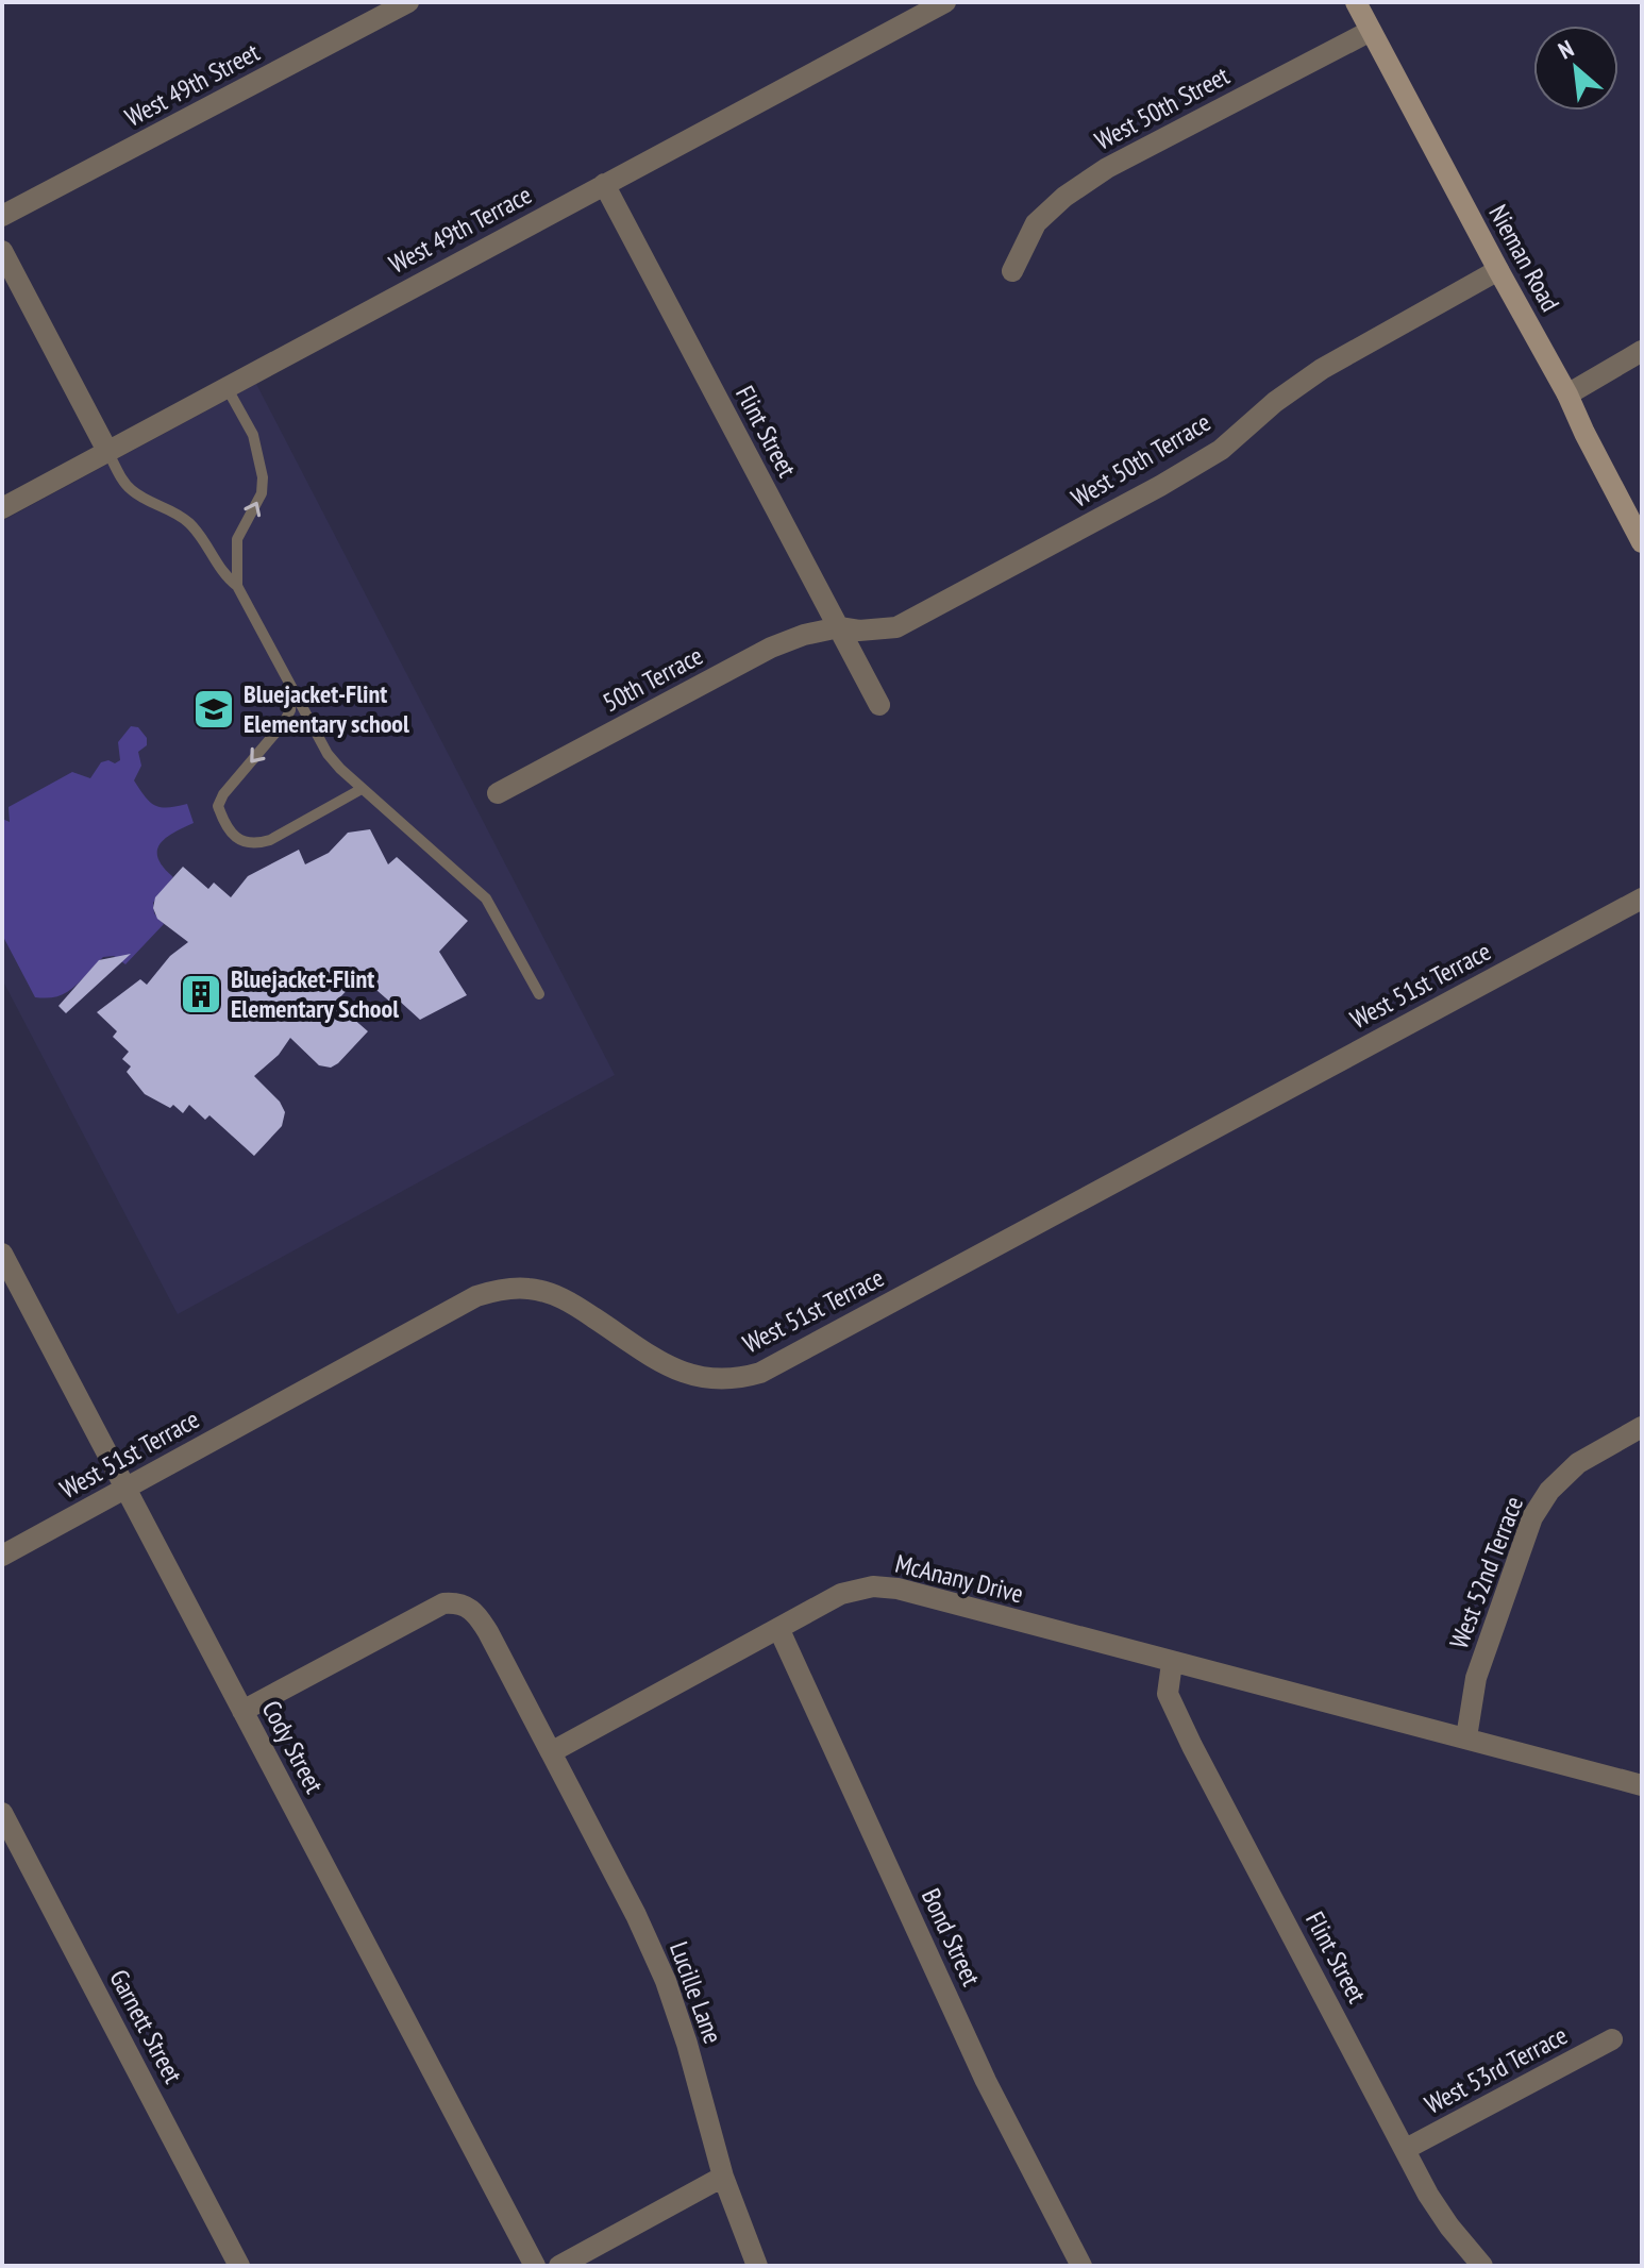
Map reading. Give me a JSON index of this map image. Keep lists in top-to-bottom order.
{
  "streets": {
    "main road": ["Nieman Road"],
    "street": [
      "West 49th Street",
      "West 50th Street",
      "West 49th Terrace",
      "Flint Street",
      "West 50th Terrace",
      "50th Terrace",
      "West 51st Terrace",
      "West 52nd Terrace",
      "McAnany Drive",
      "Cody Street",
      "Bond Street",
      "Lucille Lane",
      "Garnett Street",
      "West 53rd Terrace"
    ]
  },
  "crossings": [
    ["West 50th Street", "Nieman Road"],
    ["West 49th Terrace", "Flint Street"],
    ["Nieman Road", "West 50th Terrace"],
    ["Flint Street", "West 50th Terrace"],
    ["Flint Street", "50th Terrace"],
    ["Flint Street", "McAnany Drive"],
    ["Flint Street", "West 53rd Terrace"],
    ["West 50th Terrace", "50th Terrace"],
    ["West 51st Terrace", "Cody Street"],
    ["West 52nd Terrace", "McAnany Drive"],
    ["McAnany Drive", "Bond Street"],
    ["McAnany Drive", "Lucille Lane"]
  ],
  "places": {
    "school or university": ["Bluejacket-Flint Elementary school"],
    "building": ["Bluejacket-Flint Elementary School"]
  },
  "north": "top left"
}
